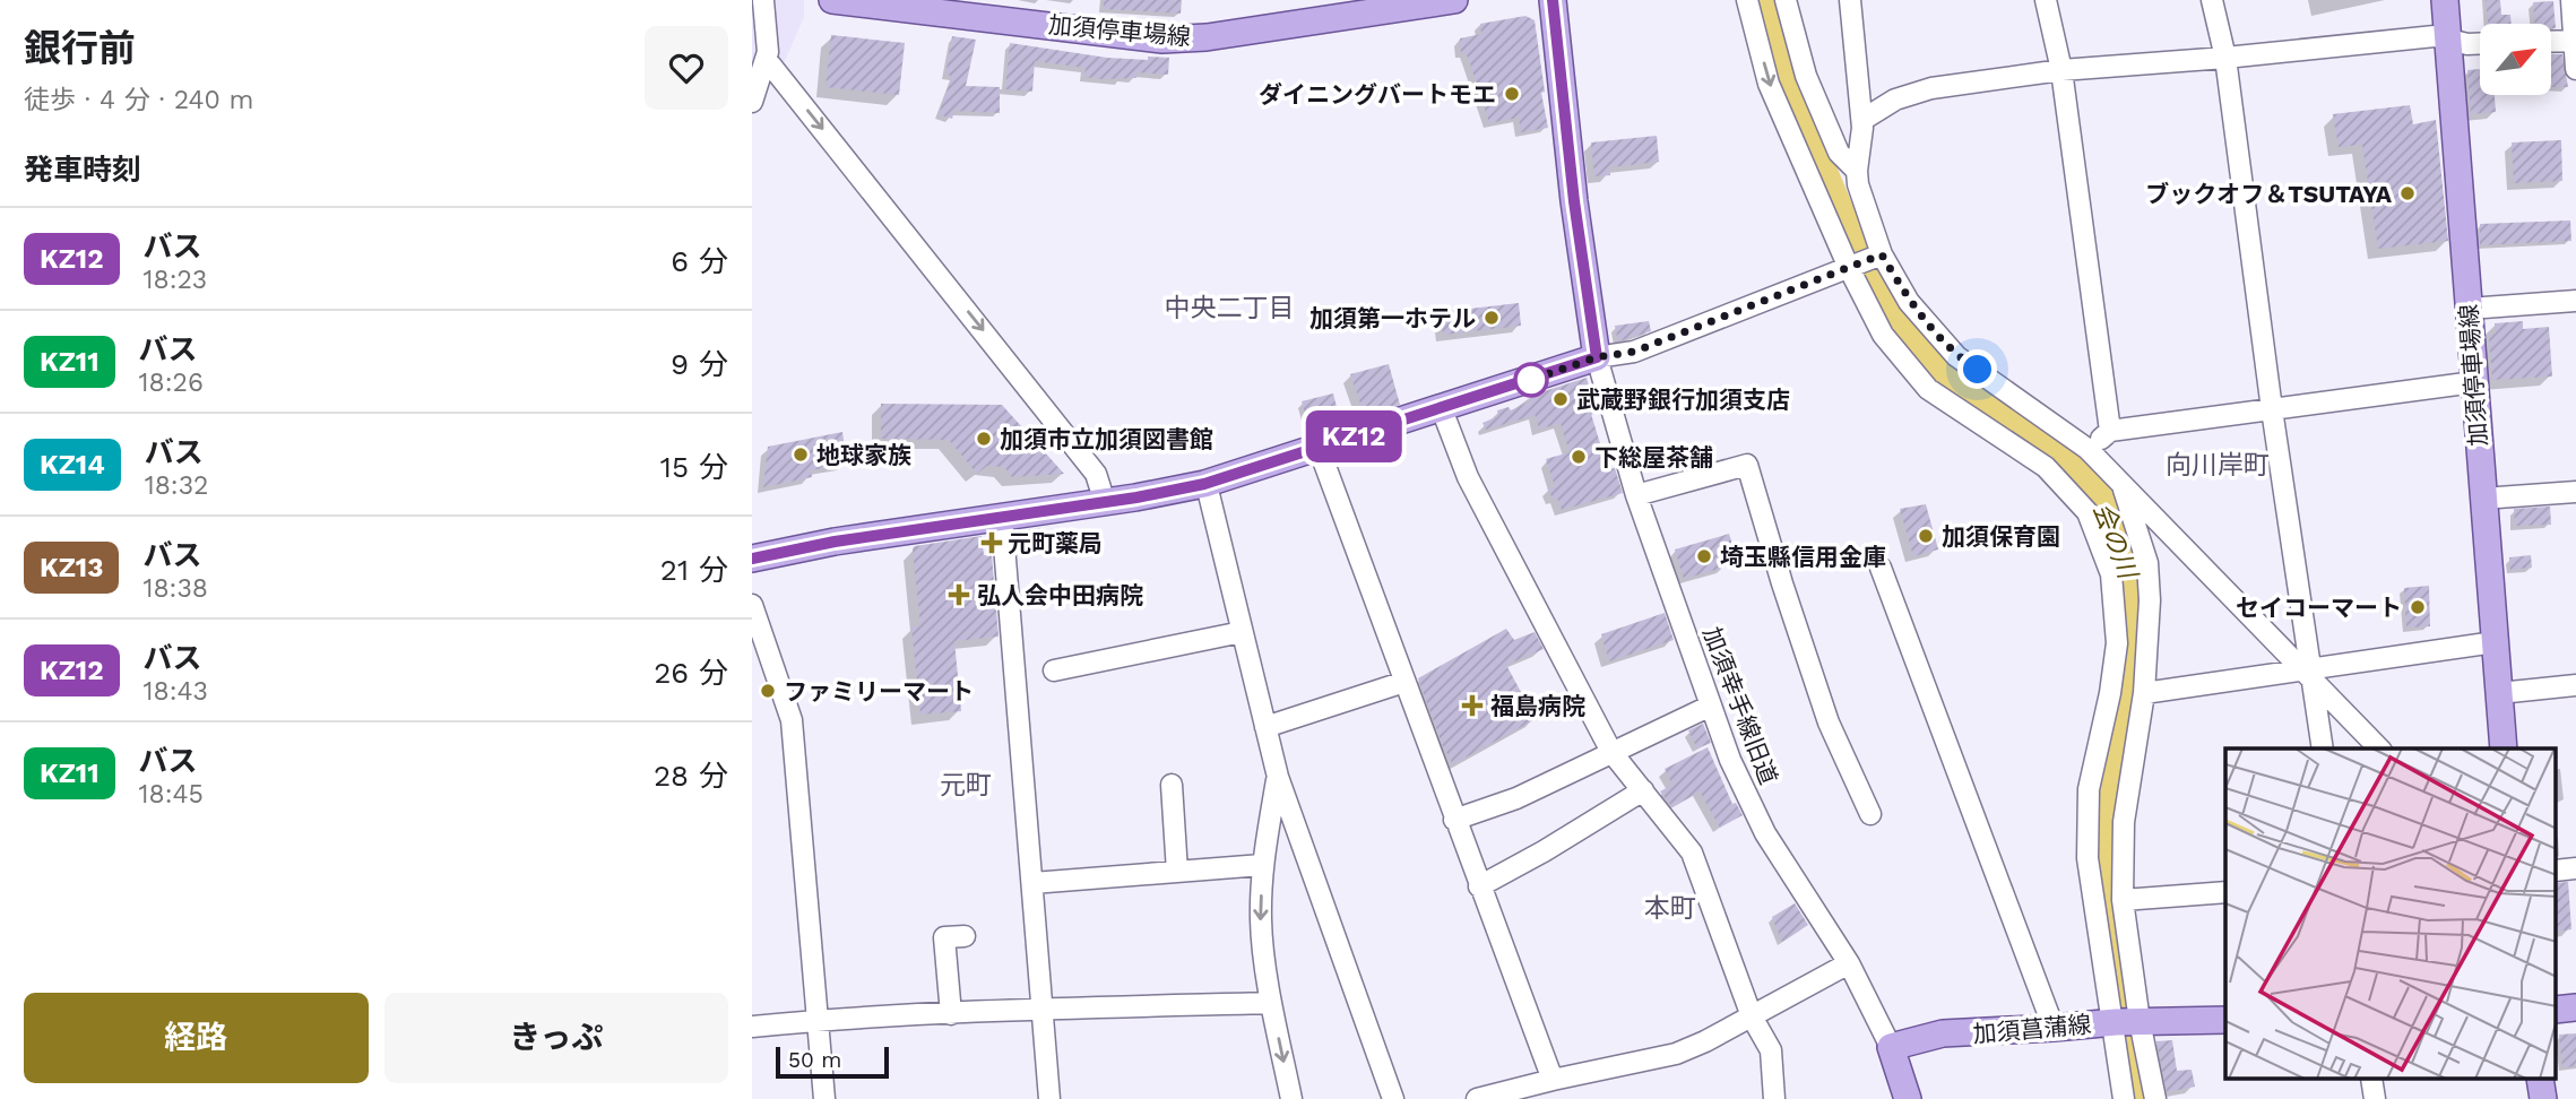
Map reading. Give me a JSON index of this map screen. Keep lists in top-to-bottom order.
{
  "streets": {
    "main road": ["加須停車場線", "加須菖蒲線"],
    "street": ["加須幸手線旧道"]
  },
  "crossings": [
    ["加須幸手線旧道", "加須菖蒲線"]
  ],
  "districts": [
    "中央二丁目",
    "向川岸町",
    "元町",
    "本町"
  ],
  "water": ["会の川"],
  "places": {
    "other": [
      "ダイニングバートモエ",
      "ブックオフ＆TSUTAYA",
      "加須第一ホテル",
      "武蔵野銀行加須支店",
      "加須市立加須図書館",
      "地球家族",
      "下総屋茶舗",
      "加須保育園",
      "埼玉縣信用金庫",
      "セイコーマート",
      "ファミリーマート"
    ],
    "health": ["元町薬局", "弘人会中田病院", "福島病院"]
  },
  "lines": ["bus line KZ12"],
  "scale_bar": "50 m",
  "north": "top right",
  "page": {
    "heading": [
      ["銀行前", "徒歩 · 4 分 · 240 m"],
      "発車時刻"
    ],
    "on_map": "KZ12",
    "list": [
      {
        "mark": "KZ12",
        "name": "バス",
        "note": "18:23",
        "value": "6 分"
      },
      {
        "mark": "KZ11",
        "name": "バス",
        "note": "18:26",
        "value": "9 分"
      },
      {
        "mark": "KZ14",
        "name": "バス",
        "note": "18:32",
        "value": "15 分"
      },
      {
        "mark": "KZ13",
        "name": "バス",
        "note": "18:38",
        "value": "21 分"
      },
      {
        "mark": "KZ12",
        "name": "バス",
        "note": "18:43",
        "value": "26 分"
      },
      {
        "mark": "KZ11",
        "name": "バス",
        "note": "18:45",
        "value": "28 分"
      }
    ],
    "buttons": ["経路", "きっぷ"],
    "scale": "50 m"
  }
}
